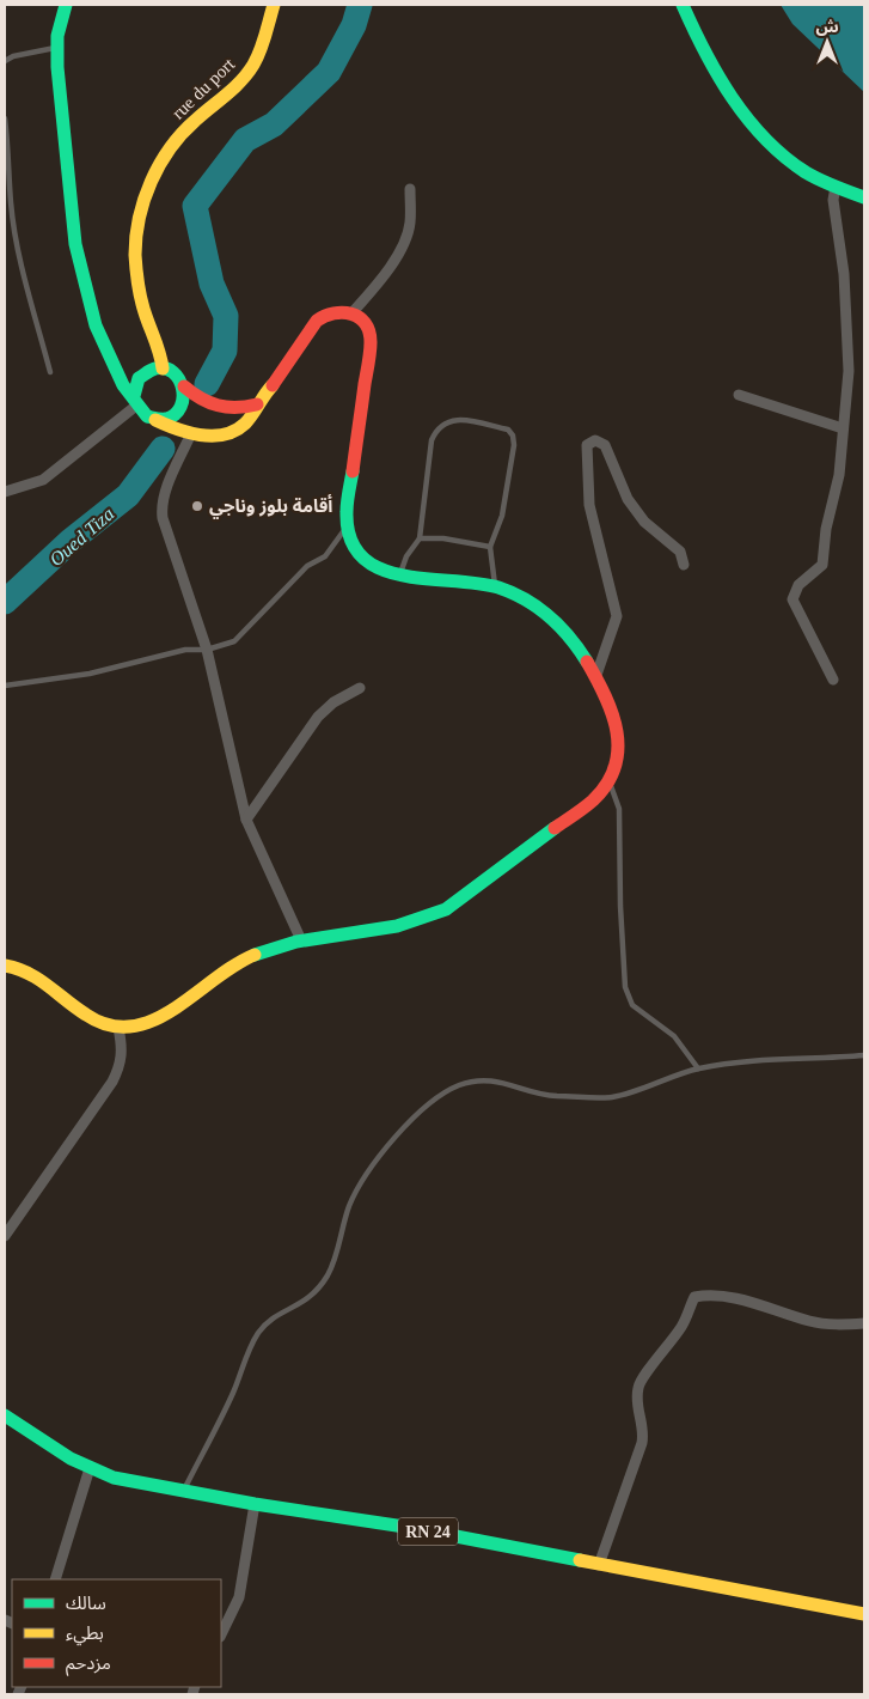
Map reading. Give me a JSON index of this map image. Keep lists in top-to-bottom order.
{
  "streets": {
    "main road": ["rue du port", "RN 24"]
  },
  "water": ["Oued Tiza"],
  "places": ["أقامة بلوز وناجي"],
  "legend": ["سالك", "بطيء", "مزدحم"],
  "north": "top"
}
